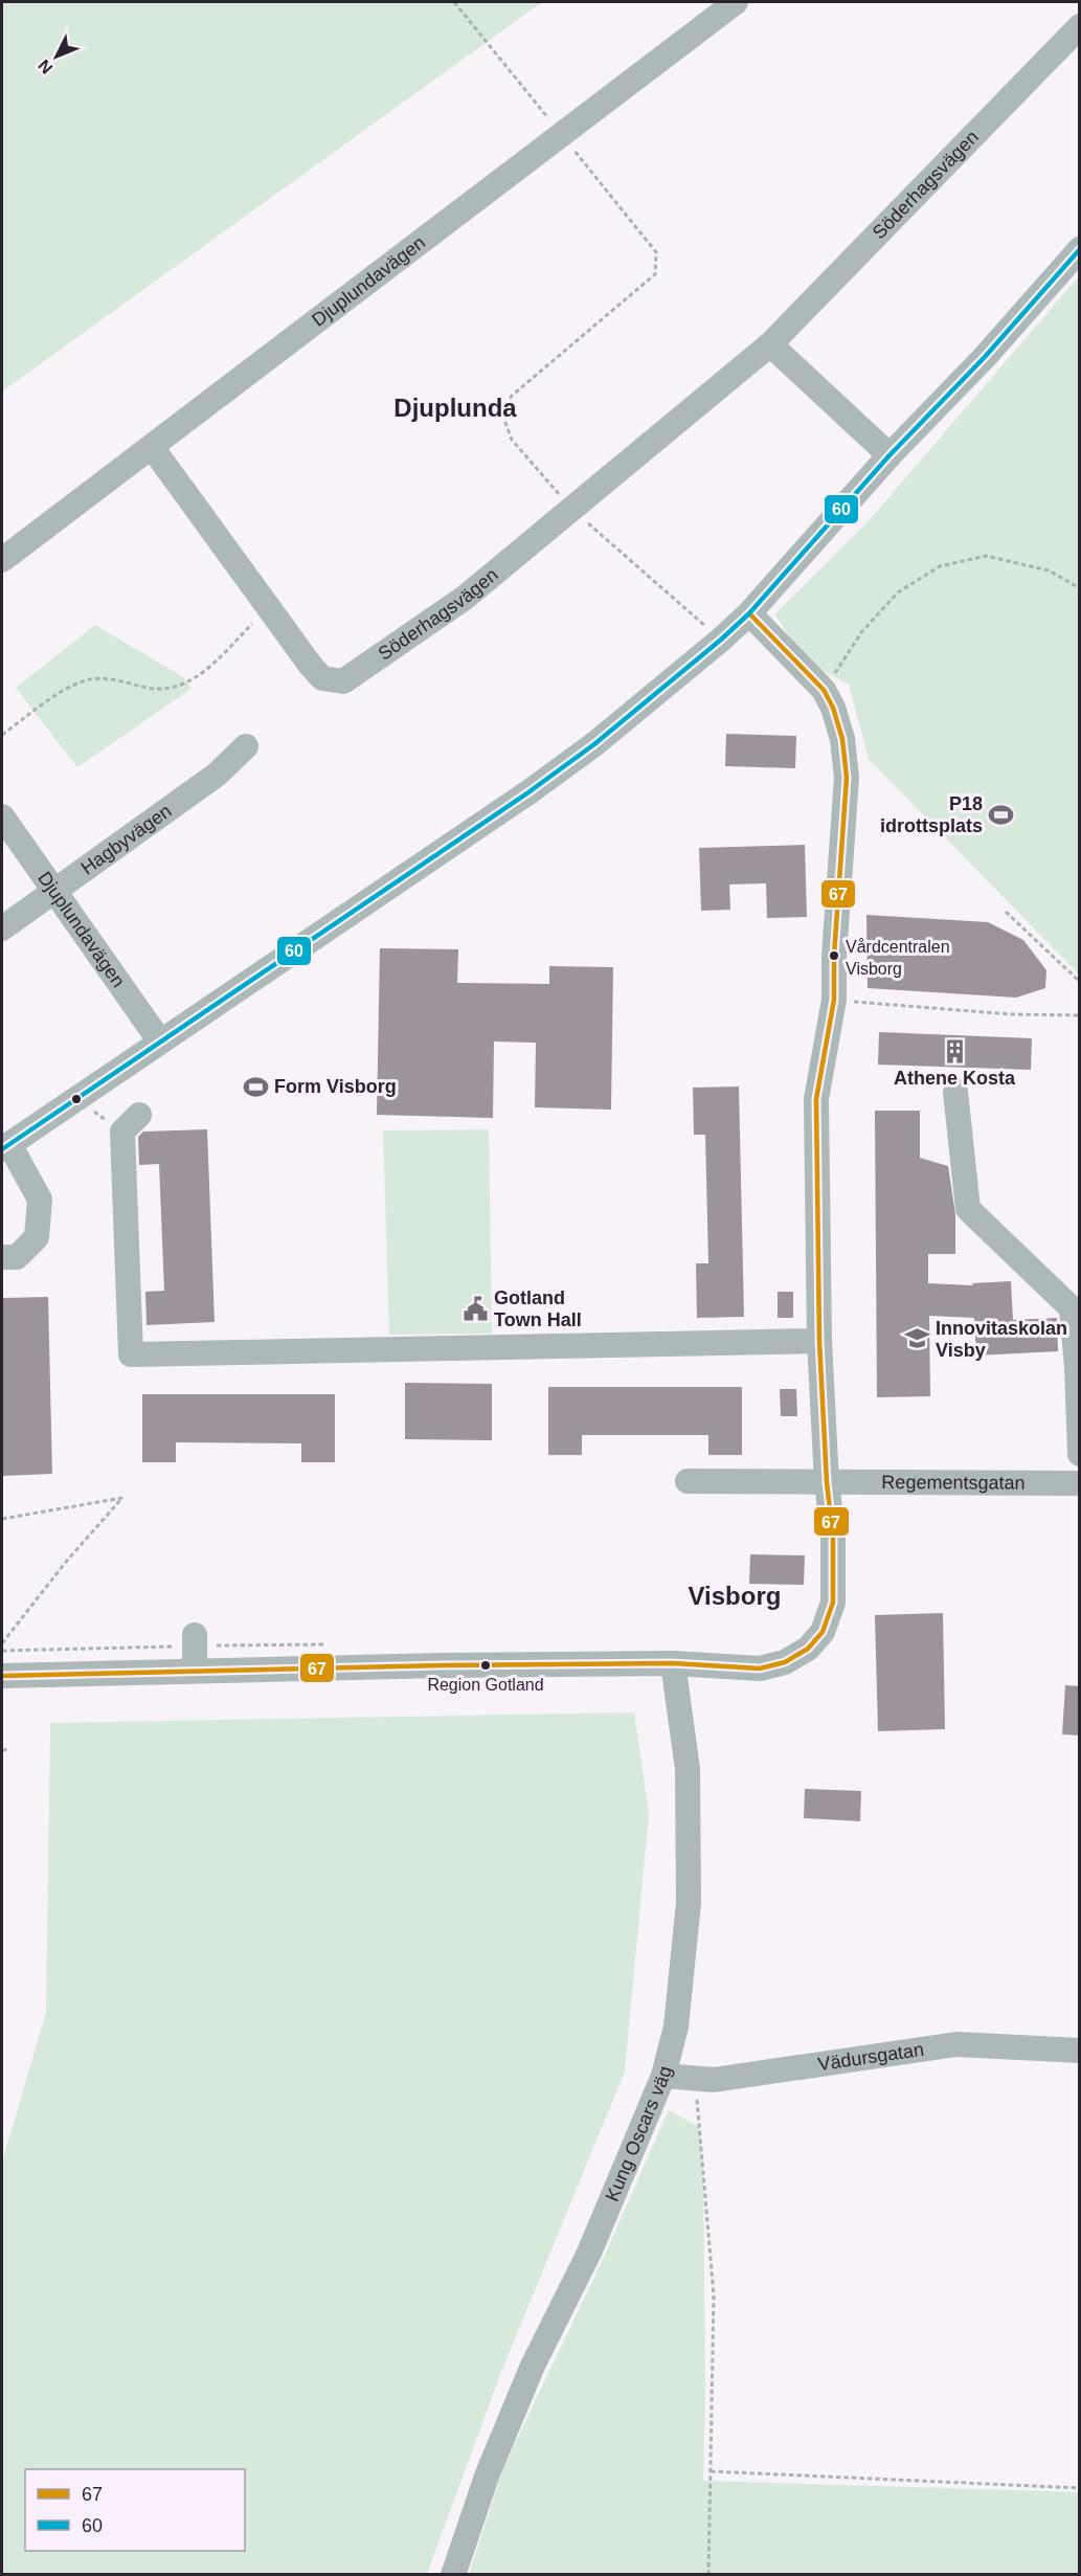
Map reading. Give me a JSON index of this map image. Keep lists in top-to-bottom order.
{
  "streets": {
    "street": [
      "Söderhagsvägen",
      "Djuplundavägen",
      "Hagbyvägen",
      "Regementsgatan",
      "Vädursgatan",
      "Kung Oscars väg"
    ]
  },
  "crossings": [
    ["Söderhagsvägen", "Djuplundavägen"],
    ["Djuplundavägen", "Hagbyvägen"],
    ["Vädursgatan", "Kung Oscars väg"]
  ],
  "districts": ["Djuplunda", "Visborg"],
  "places": {
    "sports": ["P18 idrottsplats", "Form Visborg"],
    "other": ["Vårdcentralen Visborg", "Region Gotland"],
    "building": ["Athene Kosta"],
    "public building": ["Gotland Town Hall"],
    "school or university": ["Innovitaskolan Visby"]
  },
  "lines": ["transit line 60", "transit line 67"],
  "legend": ["67", "60"],
  "north": "bottom left"
}
